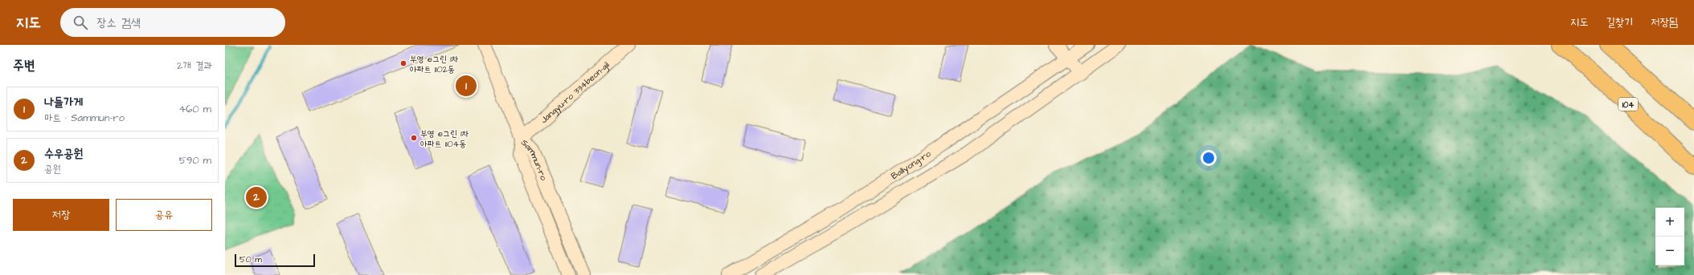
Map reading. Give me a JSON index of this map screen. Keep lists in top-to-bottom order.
{
  "streets": {
    "highway": ["104"],
    "street": ["Jangyu-ro 334beon-gil", "Sammun-ro", "Ballyong-ro"]
  },
  "crossings": [
    ["Jangyu-ro 334beon-gil", "Sammun-ro"]
  ],
  "places": ["부영 e그린 1차 아파트 1102동", "부영 e그린 1차 아파트 1104동"],
  "scale_bar": "50 m",
  "page": {
    "header": "지도",
    "search": "장소 검색",
    "nav": ["지도", "길찾기", "저장됨"],
    "heading": ["주변", "2개 결과"],
    "pins": ["1", "2"],
    "list": [
      {
        "mark": "1",
        "name": "나들가게",
        "note": "마트 · Sammun-ro",
        "value": "460 m"
      },
      {
        "mark": "2",
        "name": "수우공원",
        "note": "공원",
        "value": "590 m"
      }
    ],
    "buttons": ["저장", "공유"],
    "map_buttons": ["+", "−"],
    "scale": "50 m"
  }
}
